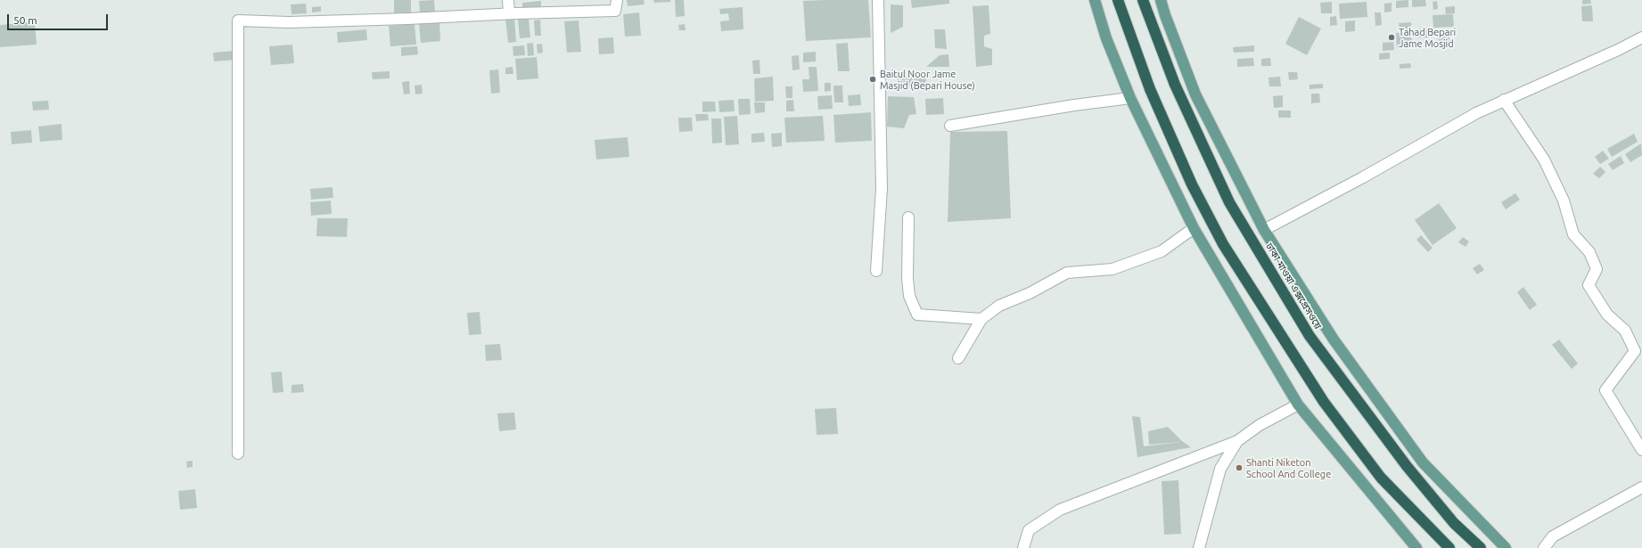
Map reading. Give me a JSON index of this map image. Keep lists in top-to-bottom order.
{
  "streets": {
    "highway": ["ঢাকা-মাওয়া এক্সপ্রেসওয়ে"]
  },
  "places": ["Tahad Bepari Jame Mosjid", "Baitul Noor Jame Masjid (Bepari House)", "Shanti Niketon School And College"],
  "scale_bar": "50 m"
}
